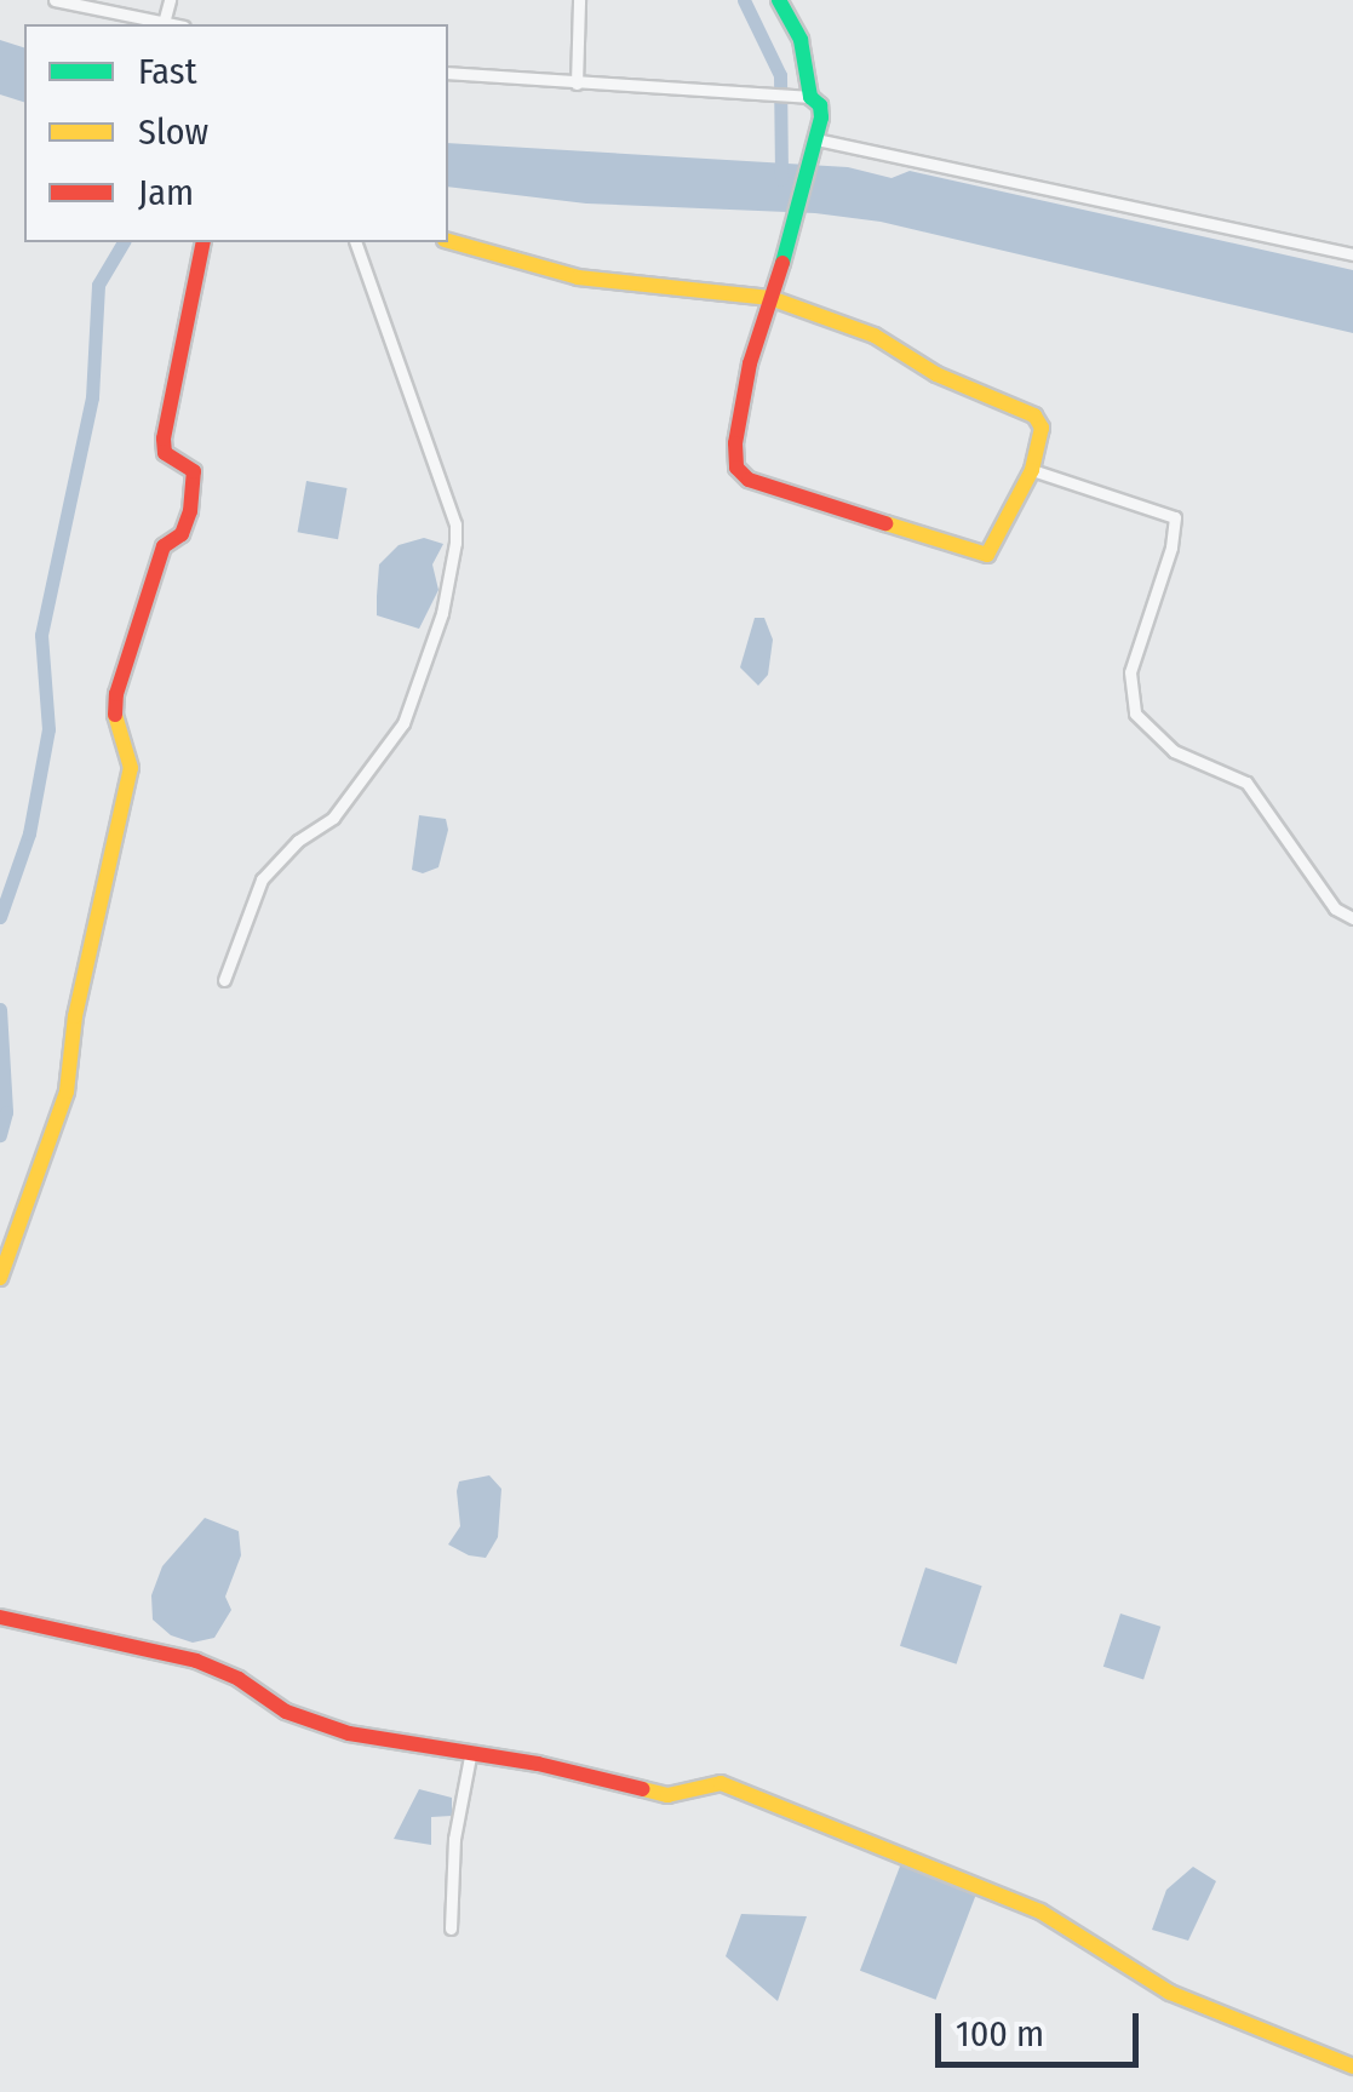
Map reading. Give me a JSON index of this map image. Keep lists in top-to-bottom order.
{
  "legend": ["Fast", "Slow", "Jam"],
  "scale_bar": "100 m"
}
